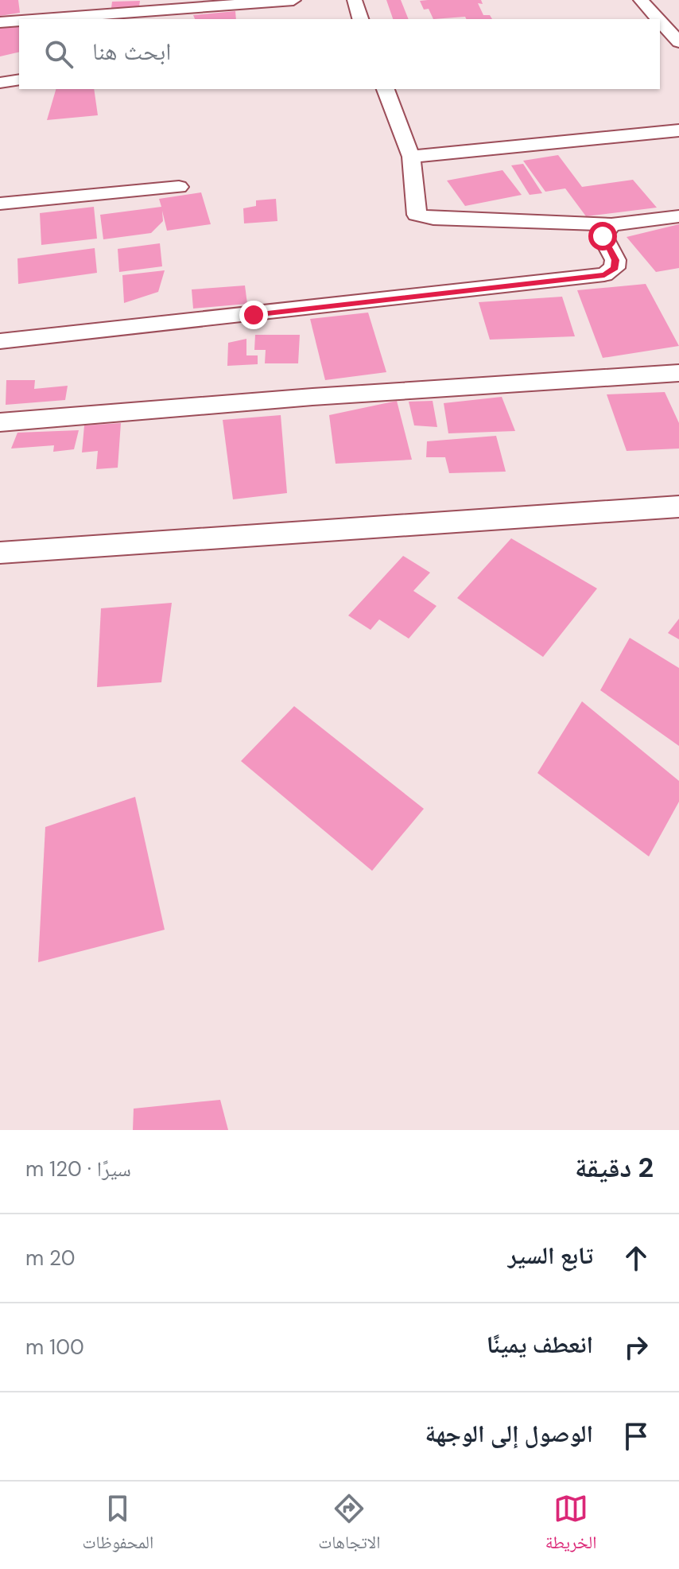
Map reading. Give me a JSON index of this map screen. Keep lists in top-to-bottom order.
{
  "page": {
    "search": "ابحث هنا",
    "heading": ["2 دقيقة", "سيرًا · 120 m"],
    "list": [
      ["تابع السير", "20 m"],
      ["انعطف يمينًا", "100 m"],
      "الوصول إلى الوجهة"
    ],
    "nav": ["الخريطة", "الاتجاهات", "المحفوظات"]
  }
}
